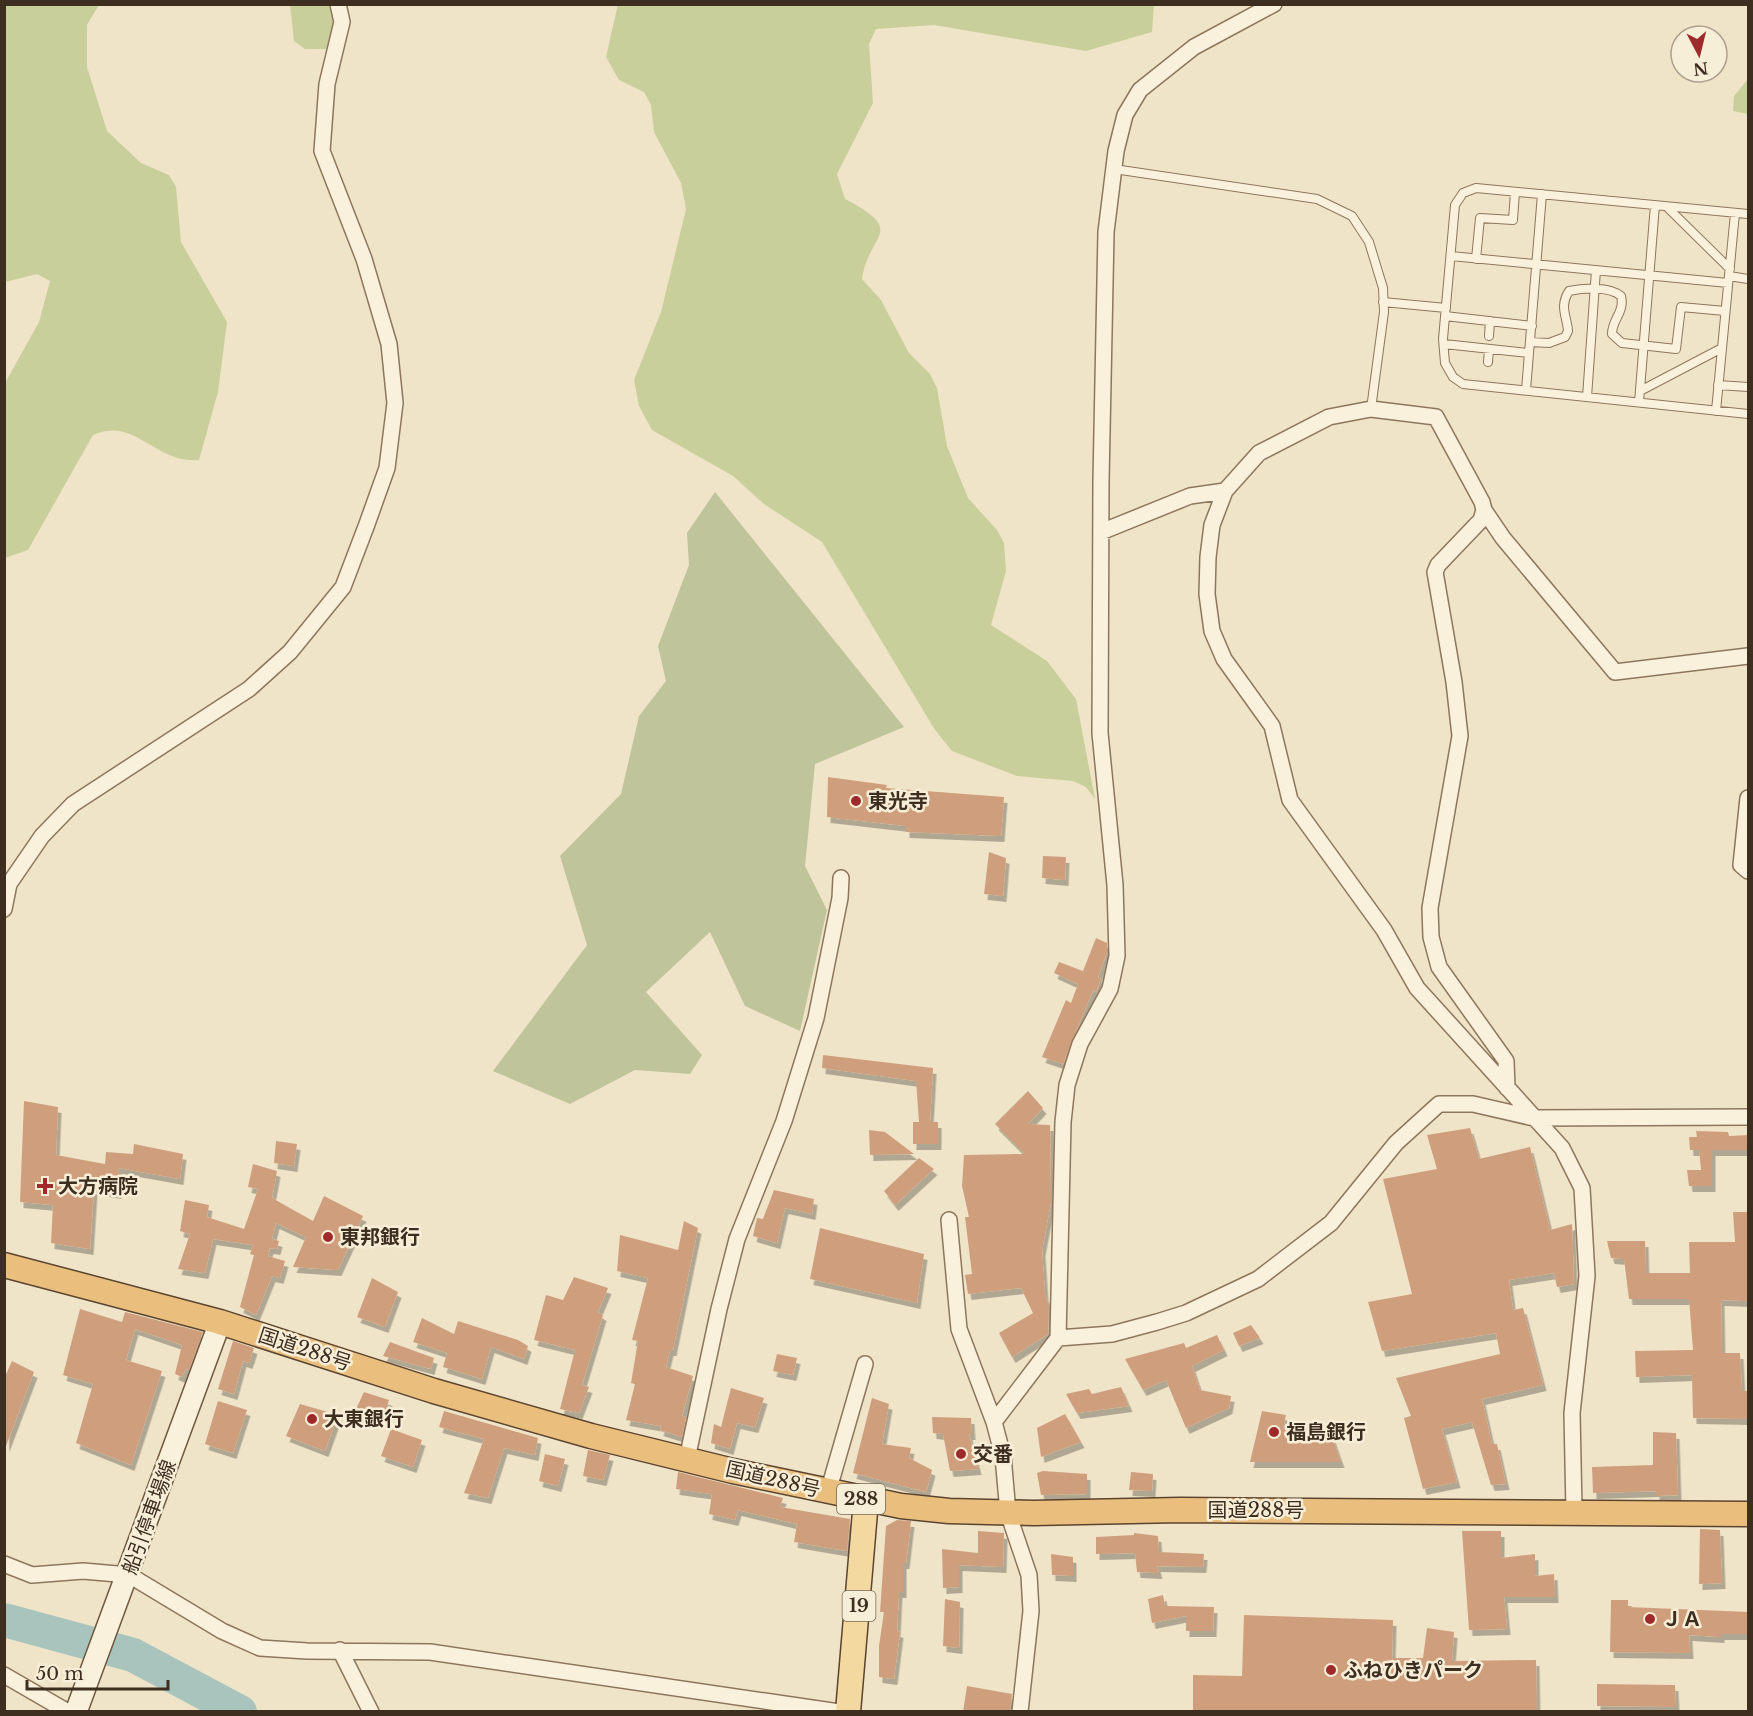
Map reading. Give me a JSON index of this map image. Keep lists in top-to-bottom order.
{
  "streets": {
    "highway": ["国道288号", "288"],
    "main road": ["船引停車場線", "19"]
  },
  "crossings": [
    ["国道288号", "船引停車場線"],
    ["国道288号", "19"]
  ],
  "places": {
    "other": [
      "東光寺",
      "東邦銀行",
      "大東銀行",
      "福島銀行",
      "交番",
      "ＪＡ",
      "ふねひきパーク"
    ],
    "health": ["大方病院"]
  },
  "scale_bar": "50 m",
  "north": "bottom"
}
